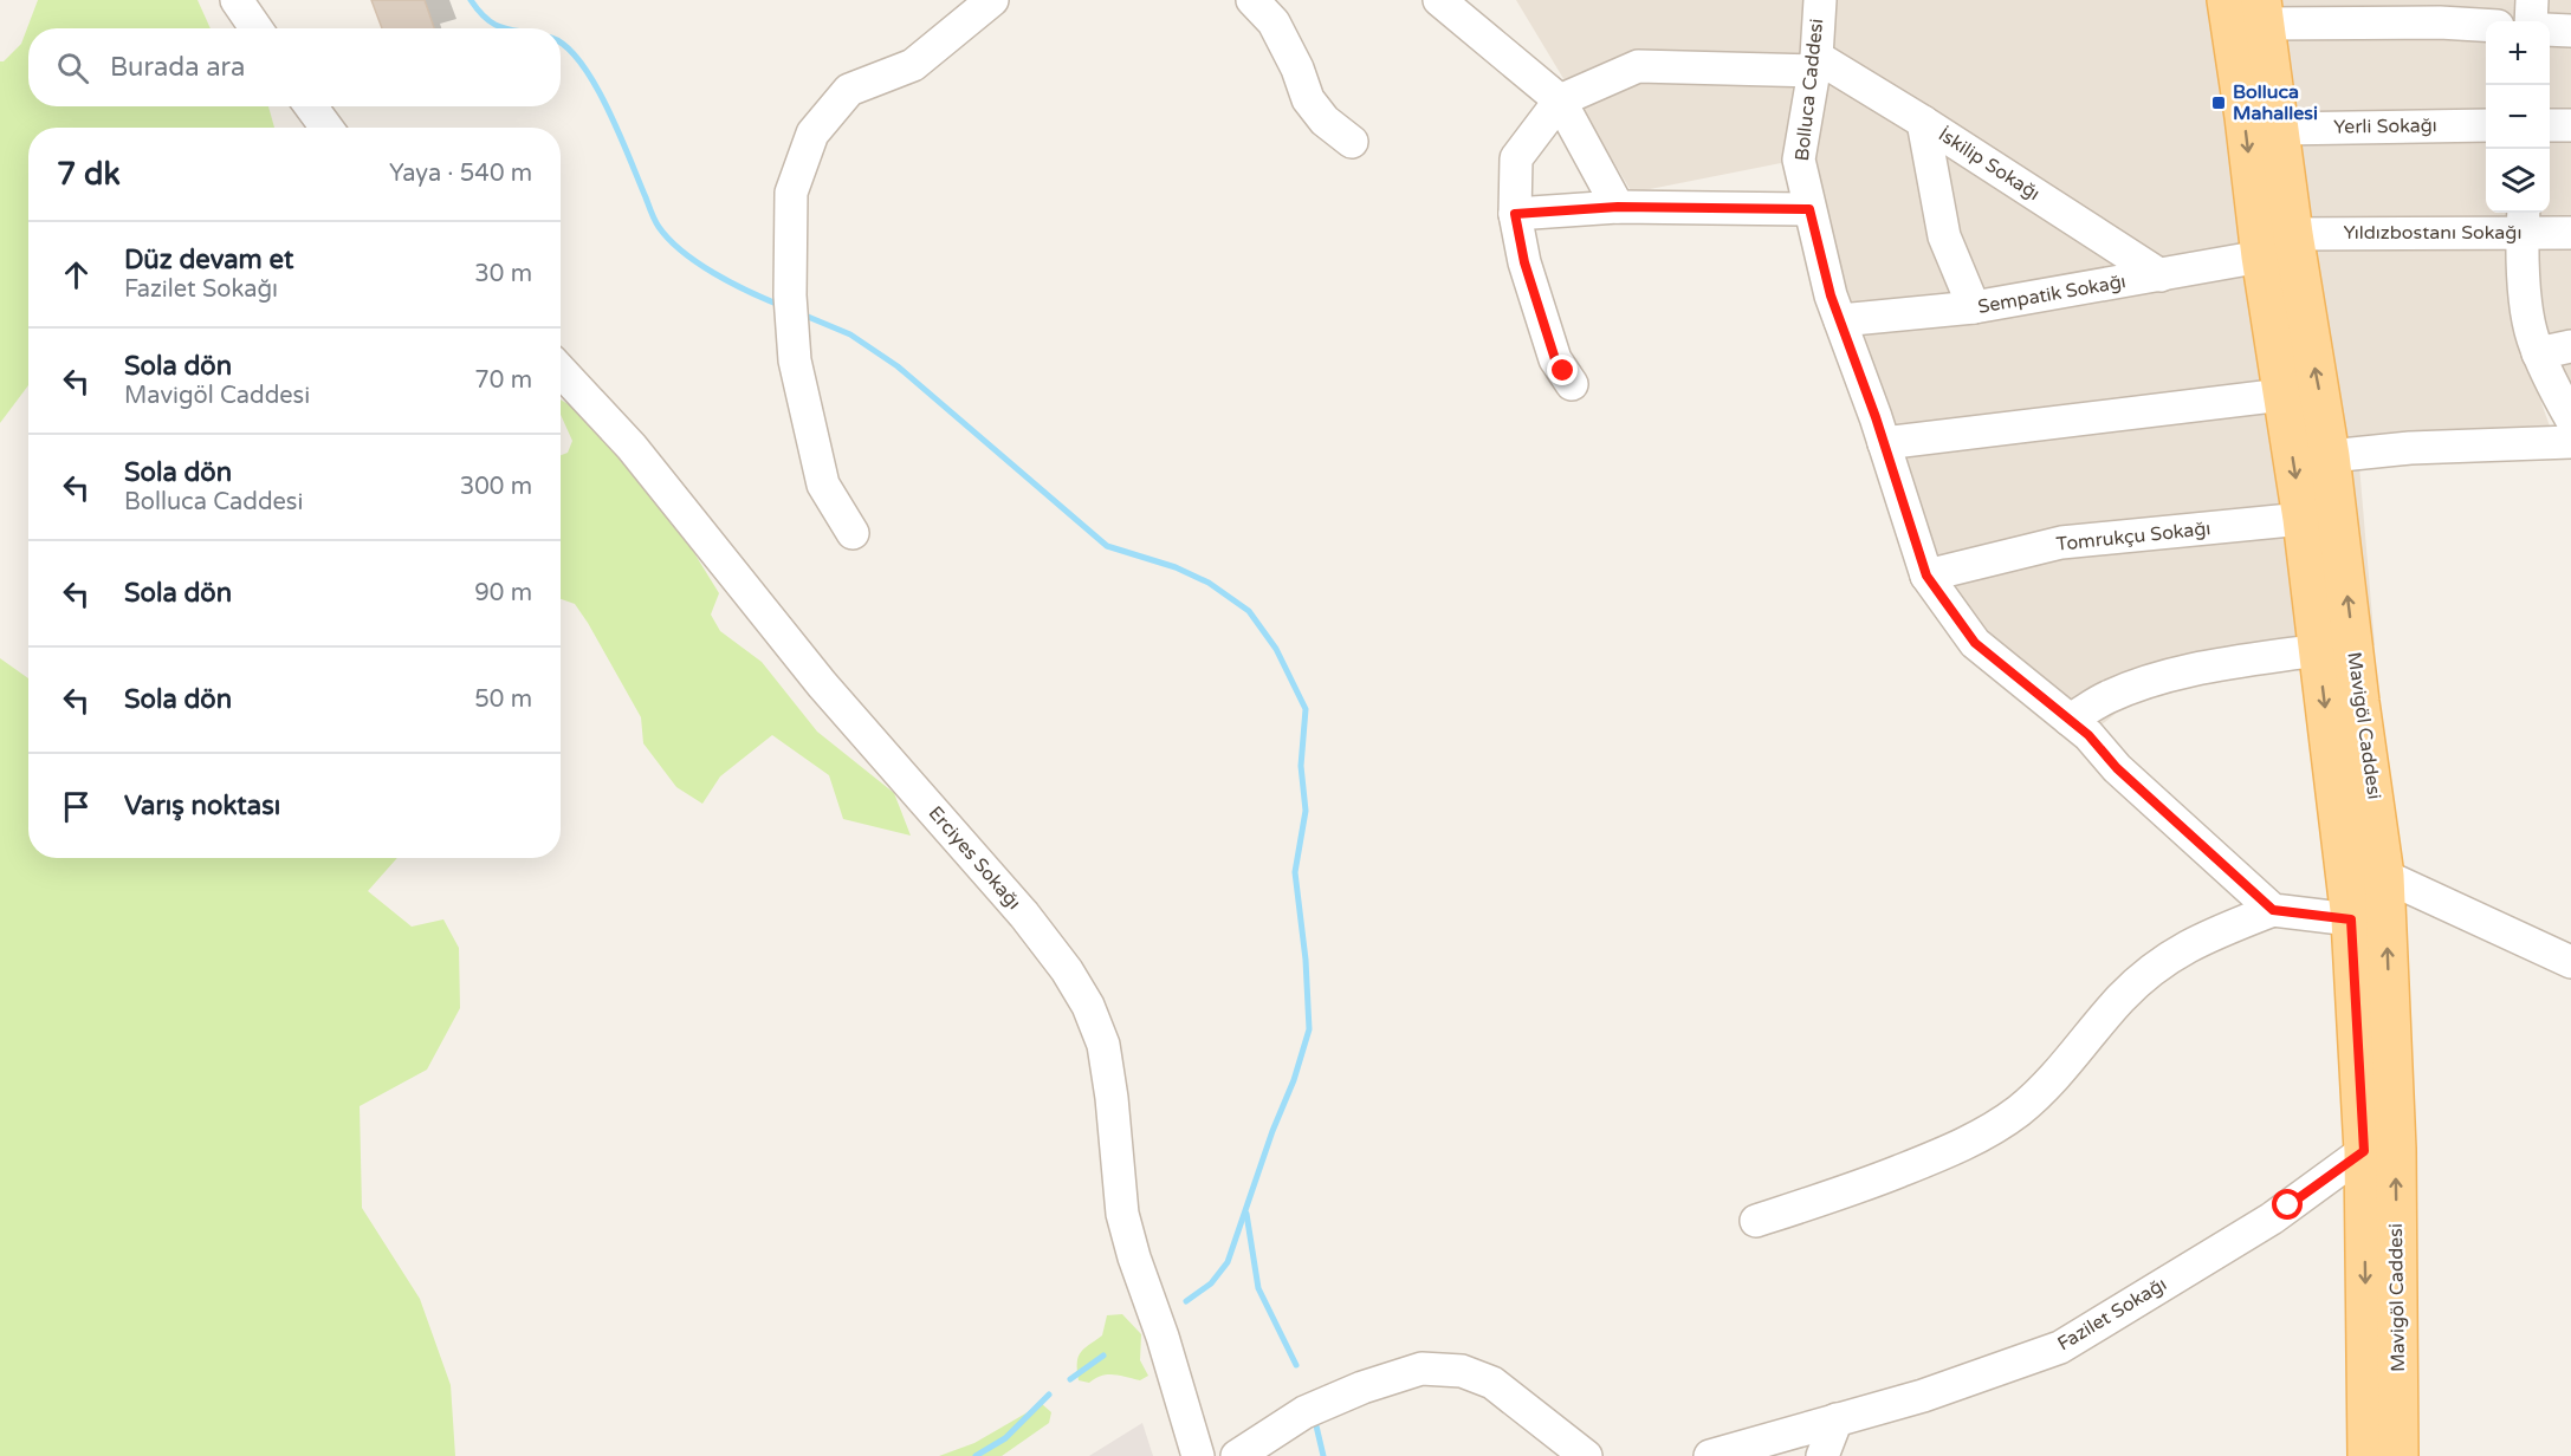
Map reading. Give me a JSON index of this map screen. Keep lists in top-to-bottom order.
{
  "streets": {
    "main road": ["Mavigöl Caddesi"],
    "street": [
      "Bolluca Caddesi",
      "Yerli Sokağı",
      "İskilip Sokağı",
      "Yıldızbostanı Sokağı",
      "Sempatik Sokağı",
      "Tomrukçu Sokağı",
      "Erciyes Sokağı",
      "Fazilet Sokağı"
    ]
  },
  "crossings": [
    ["Bolluca Caddesi", "İskilip Sokağı"],
    ["Bolluca Caddesi", "Sempatik Sokağı"],
    ["Bolluca Caddesi", "Tomrukçu Sokağı"],
    ["Yerli Sokağı", "Mavigöl Caddesi"],
    ["İskilip Sokağı", "Sempatik Sokağı"],
    ["Yıldızbostanı Sokağı", "Mavigöl Caddesi"],
    ["Sempatik Sokağı", "Mavigöl Caddesi"],
    ["Tomrukçu Sokağı", "Mavigöl Caddesi"],
    ["Mavigöl Caddesi", "Fazilet Sokağı"]
  ],
  "places": {
    "transit": ["Bolluca Mahallesi"]
  },
  "page": {
    "map_buttons": ["+", "−"],
    "search": "Burada ara",
    "heading": ["7 dk", "Yaya · 540 m"],
    "list": [
      ["Düz devam et", "Fazilet Sokağı", "30 m"],
      ["Sola dön", "Mavigöl Caddesi", "70 m"],
      ["Sola dön", "Bolluca Caddesi", "300 m"],
      ["Sola dön", "90 m"],
      ["Sola dön", "50 m"],
      "Varış noktası"
    ]
  }
}
